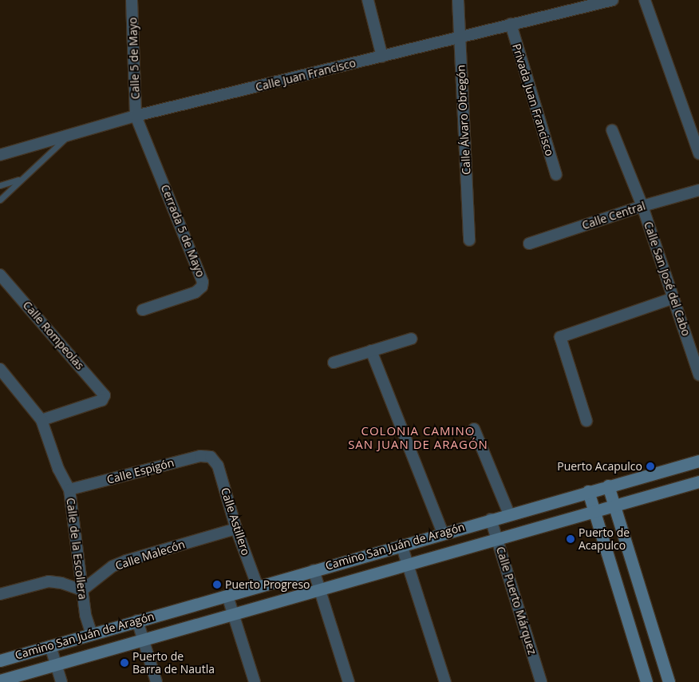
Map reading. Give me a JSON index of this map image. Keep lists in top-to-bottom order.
{
  "streets": {
    "street": [
      "Calle 5 de Mayo",
      "Calle Juan Francisco",
      "Privada Juan Francisco",
      "Calle Álvaro Obregón",
      "Calle Central",
      "Cerrada 5 de Mayo",
      "Calle San José del Cabo",
      "Calle Rompeolas",
      "Calle Espigón",
      "Calle Astillero",
      "Camino San Juán de Aragón",
      "Calle de la Escollera",
      "Calle Malecón",
      "Calle Puerto Márquez"
    ]
  },
  "crossings": [
    ["Calle 5 de Mayo", "Calle Juan Francisco"],
    ["Calle 5 de Mayo", "Cerrada 5 de Mayo"],
    ["Calle Juan Francisco", "Privada Juan Francisco"],
    ["Calle Juan Francisco", "Calle Álvaro Obregón"],
    ["Calle Juan Francisco", "Cerrada 5 de Mayo"],
    ["Calle Central", "Calle San José del Cabo"],
    ["Calle Rompeolas", "Calle de la Escollera"],
    ["Calle Espigón", "Calle Astillero"],
    ["Calle Espigón", "Calle de la Escollera"],
    ["Calle Astillero", "Camino San Juán de Aragón"],
    ["Calle Astillero", "Calle Malecón"],
    ["Camino San Juán de Aragón", "Calle de la Escollera"],
    ["Camino San Juán de Aragón", "Calle Puerto Márquez"],
    ["Calle de la Escollera", "Calle Malecón"]
  ],
  "districts": ["COLONIA CAMINO SAN JUAN DE ARAGÓN"],
  "places": [
    "Puerto Acapulco",
    "Puerto de Acapulco",
    "Puerto Progreso",
    "Puerto de Barra de Nautla"
  ]
}
